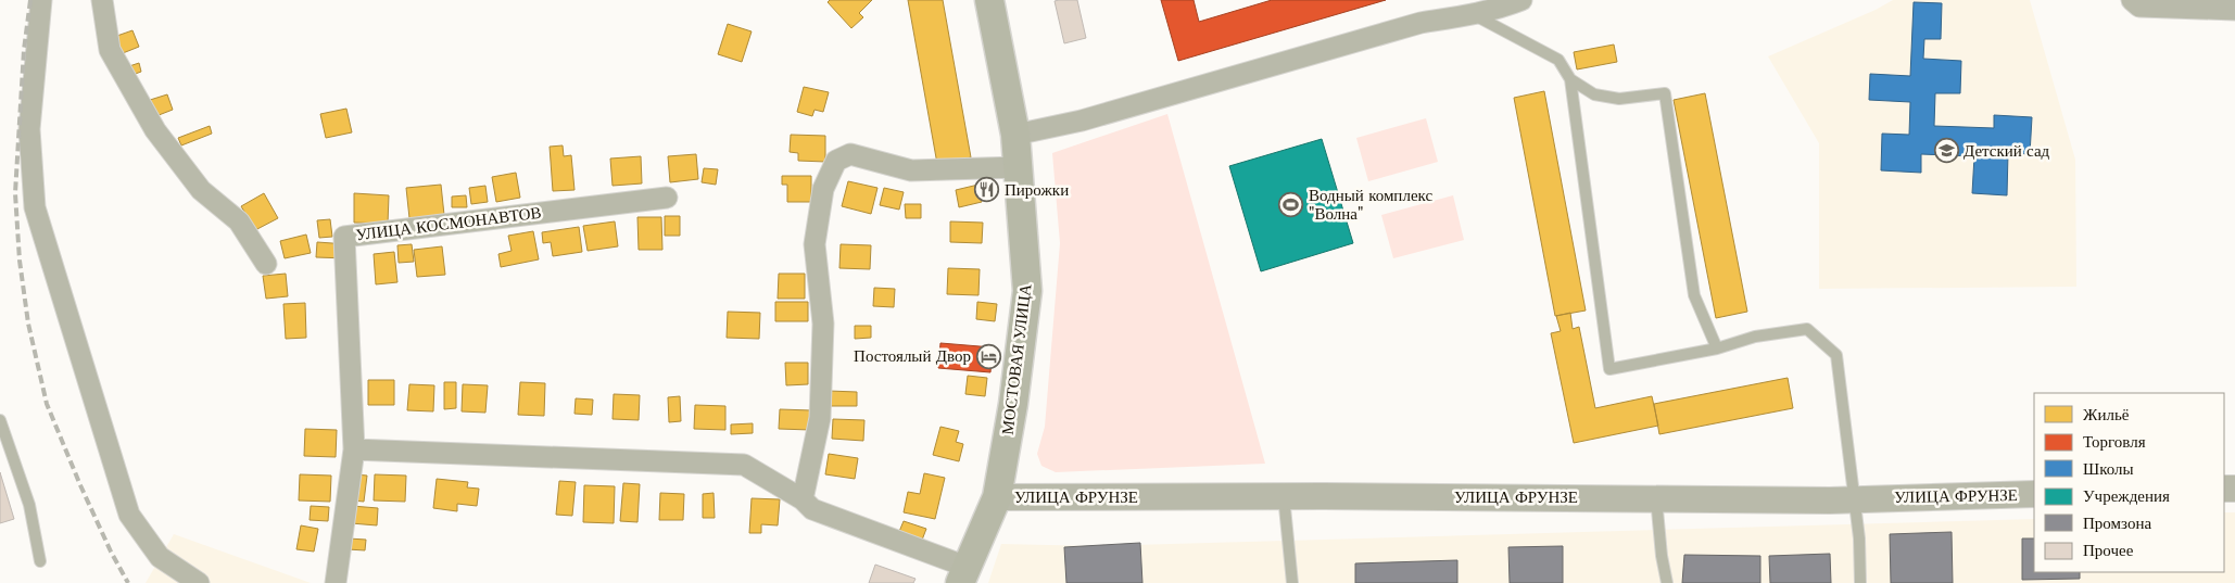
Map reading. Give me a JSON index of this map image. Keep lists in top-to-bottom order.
{
  "streets": {
    "main road": ["МОСТОВАЯ УЛИЦА"],
    "street": ["УЛИЦА КОСМОНАВТОВ", "УЛИЦА ФРУНЗЕ"]
  },
  "crossings": [
    ["МОСТОВАЯ УЛИЦА", "УЛИЦА ФРУНЗЕ"]
  ],
  "places": {
    "school or university": ["Детский сад"],
    "restaurant": ["Пирожки"],
    "sports": ["Водный комплекс \"Волна\""],
    "hotel": ["Постоялый Двор"]
  },
  "legend": [
    "Жильё",
    "Торговля",
    "Школы",
    "Учреждения",
    "Промзона",
    "Прочее"
  ]
}
